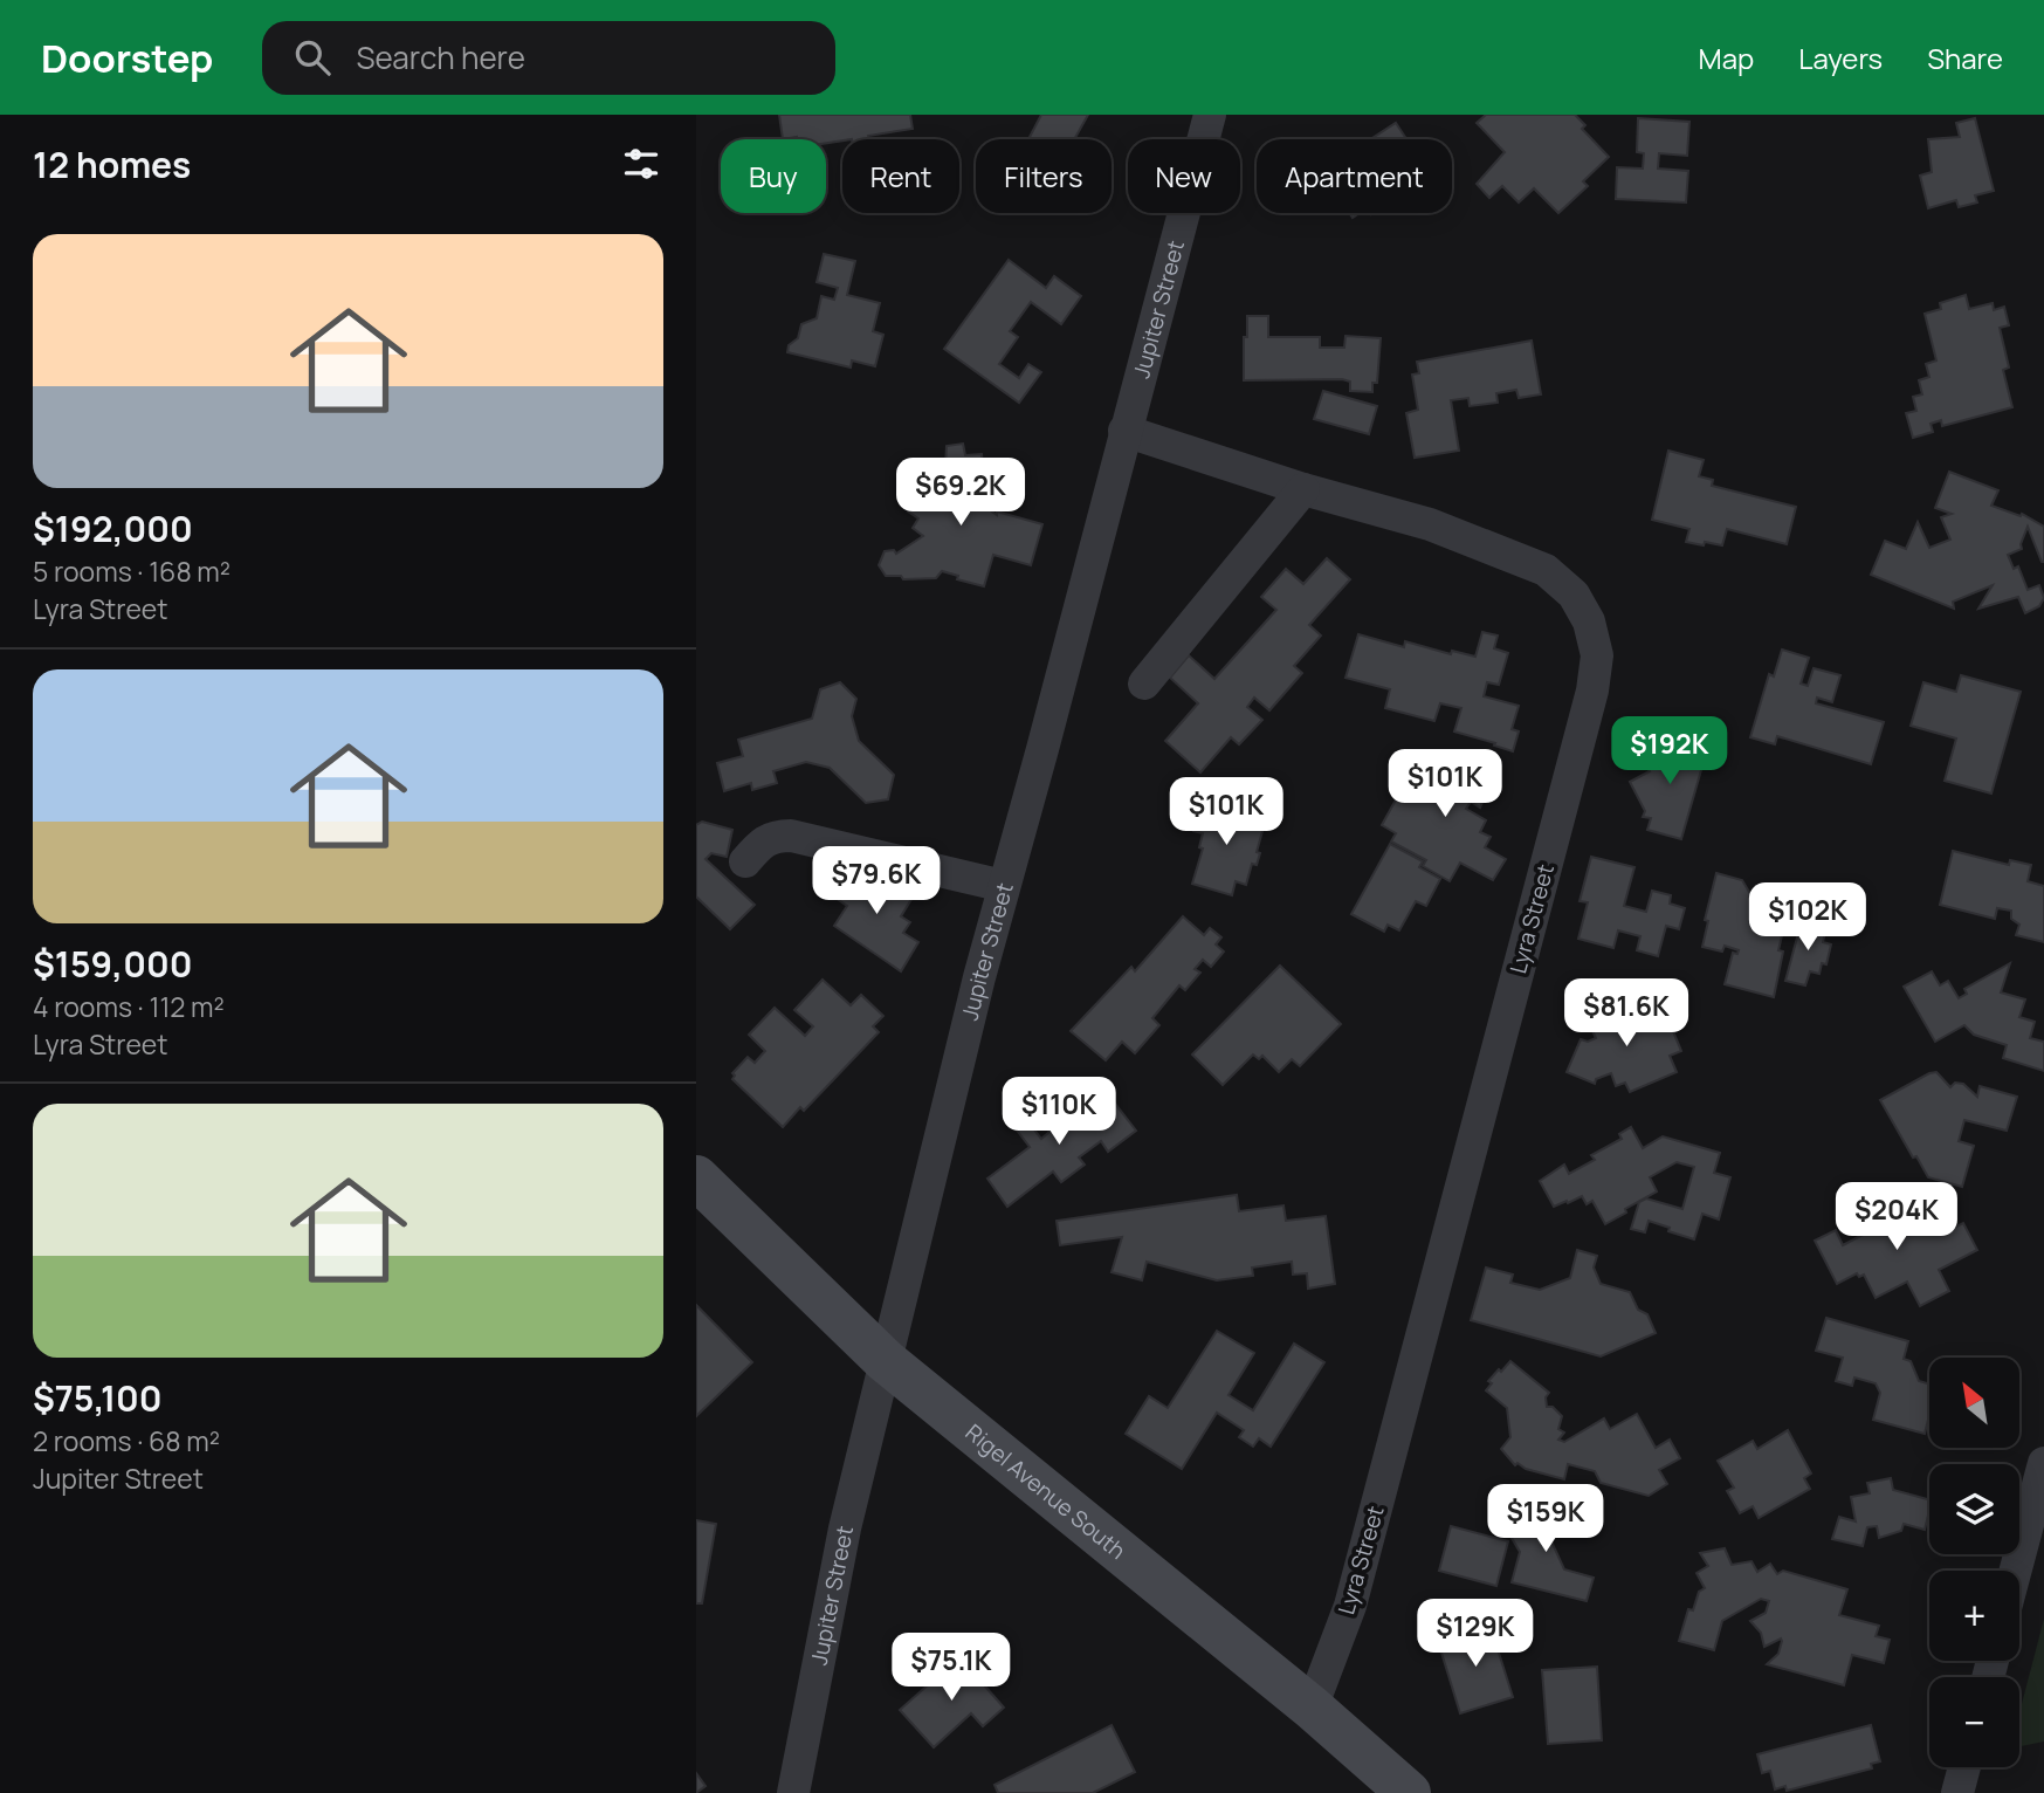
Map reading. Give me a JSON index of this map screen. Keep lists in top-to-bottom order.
{
  "streets": {
    "main road": ["Rigel Avenue South"],
    "street": ["Jupiter Street", "Lyra Street"]
  },
  "crossings": [
    ["Jupiter Street", "Lyra Street"],
    ["Jupiter Street", "Rigel Avenue South"],
    ["Lyra Street", "Rigel Avenue South"]
  ],
  "north": "top left",
  "page": {
    "header": "Doorstep",
    "search": "Search here",
    "nav": ["Map", "Layers", "Share"],
    "heading": "12 homes",
    "chip": [
      "Buy",
      "Rent",
      "Filters",
      "New",
      "Apartment"
    ],
    "list": [
      {
        "name": "$192,000",
        "note": "5 rooms · 168 m² · Lyra Street"
      },
      {
        "name": "$159,000",
        "note": "4 rooms · 112 m² · Lyra Street"
      },
      {
        "name": "$75,100",
        "note": "2 rooms · 68 m² · Jupiter Street"
      }
    ],
    "price": [
      "$69.2K",
      "$192K",
      "$101K",
      "$101K",
      "$79.6K",
      "$102K",
      "$81.6K",
      "$110K",
      "$204K",
      "$159K",
      "$129K",
      "$75.1K"
    ],
    "map_buttons": ["+", "−"]
  }
}
